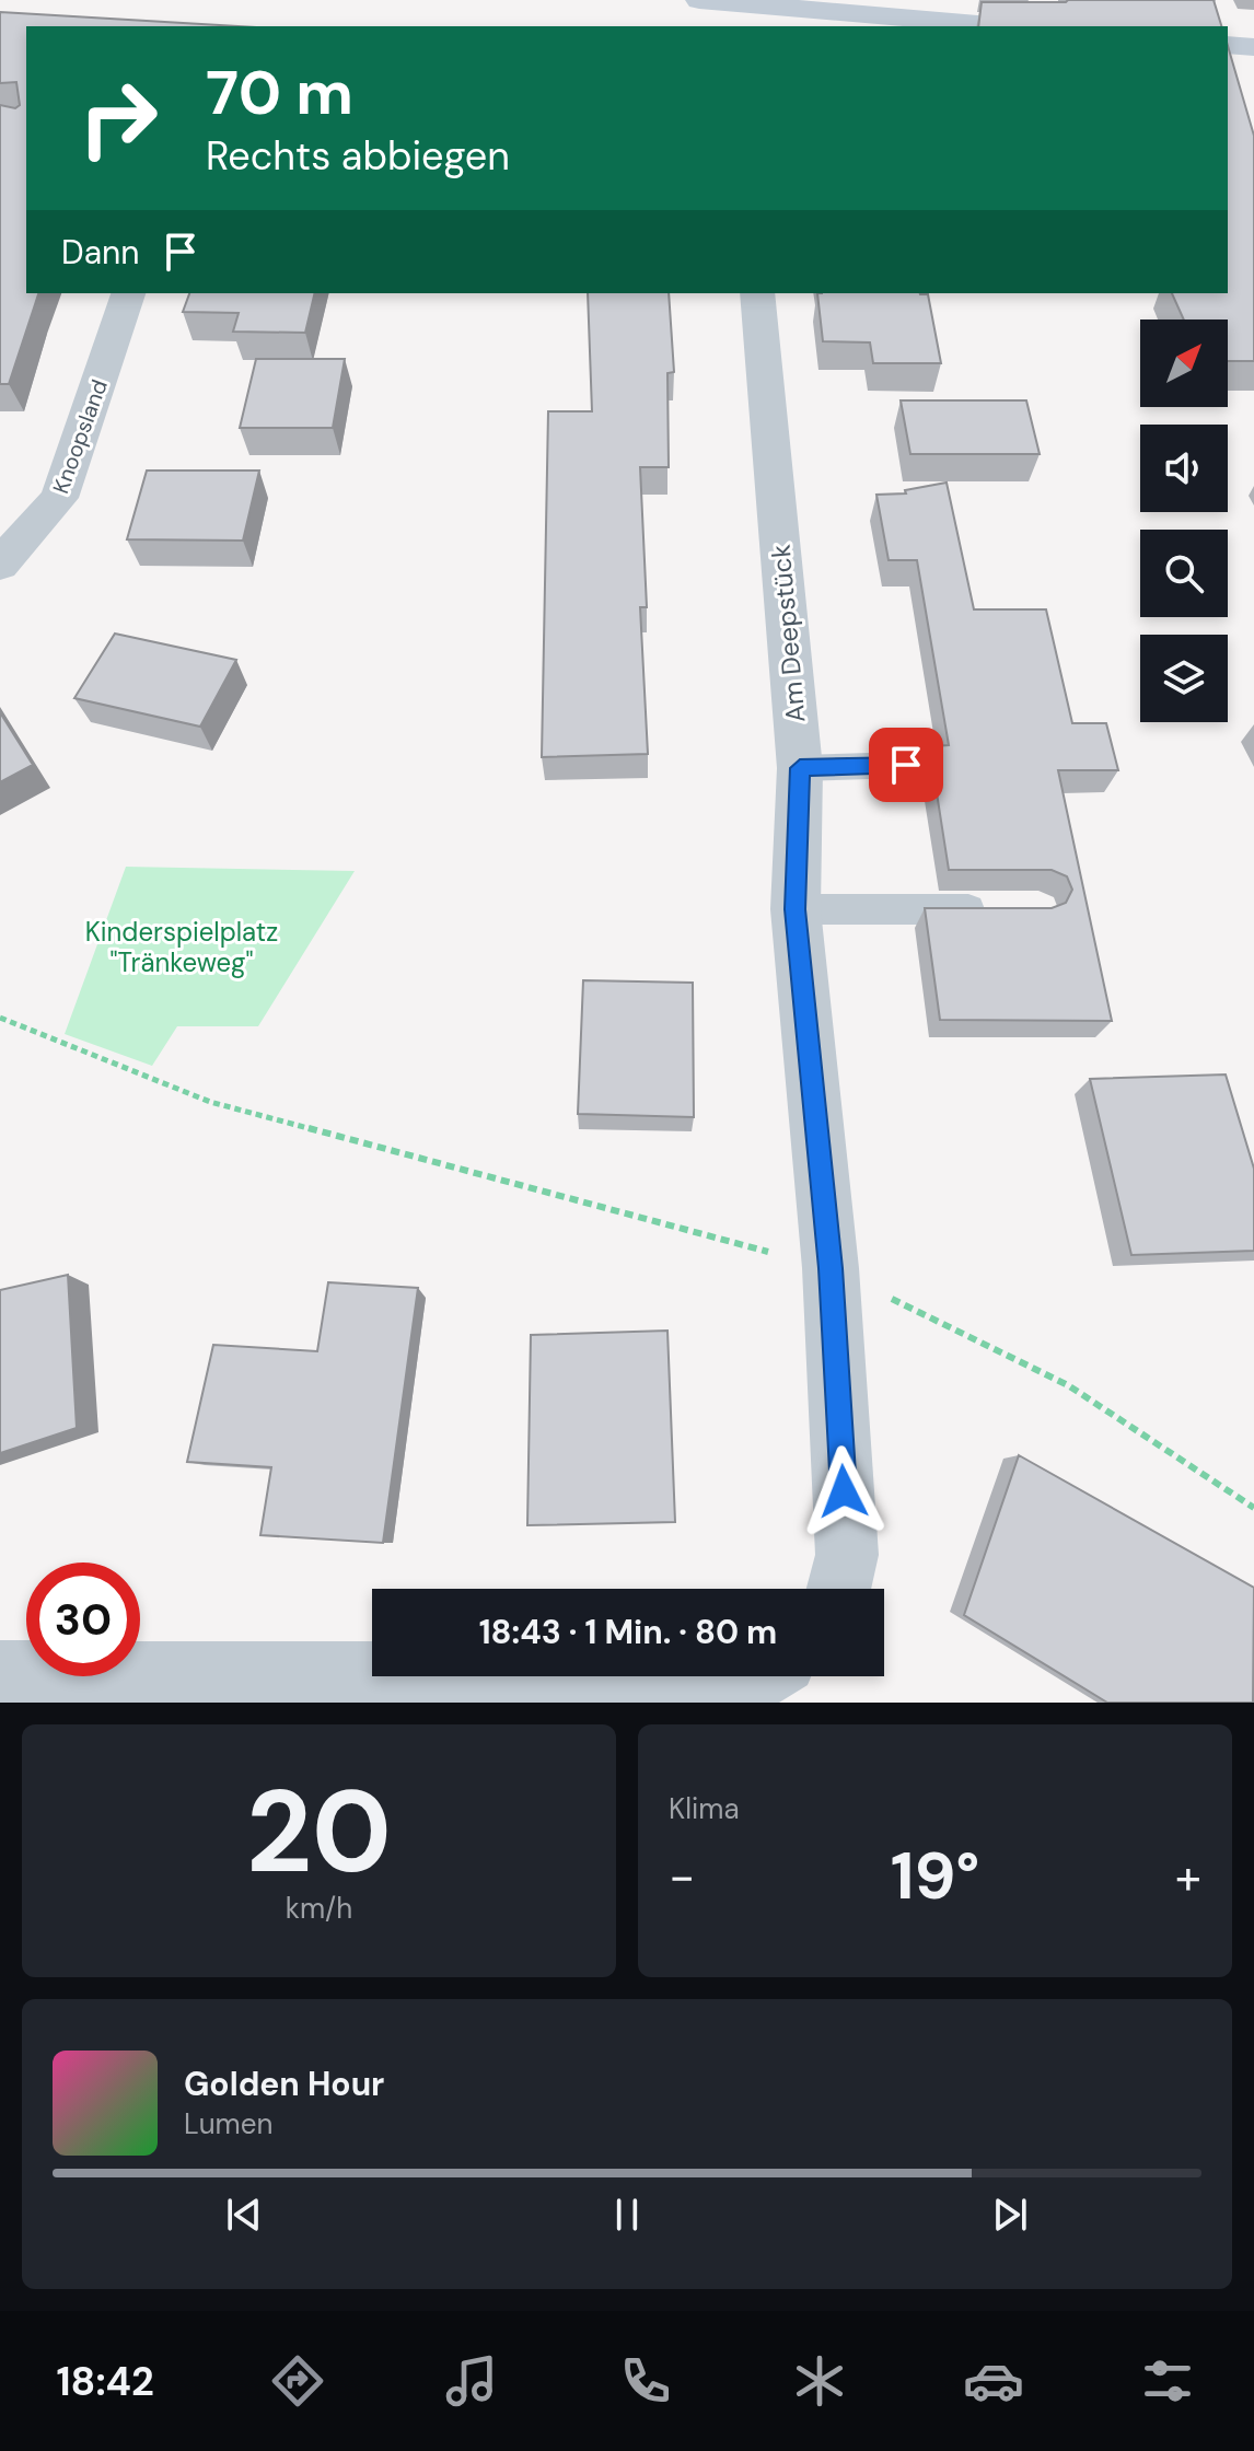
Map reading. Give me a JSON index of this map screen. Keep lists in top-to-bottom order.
{
  "streets": {
    "street": ["Knoopsland", "Am Deepstück"]
  },
  "parks": ["Kinderspielplatz \"Tränkeweg\""],
  "north": "top right",
  "page": {
    "turn": ["70 m", "Rechts abbiegen"],
    "then": "Dann",
    "limit": "30",
    "trip": "18:43 · 1 Min. · 80 m",
    "tile": [
      ["20", "km/h"],
      "Klima"
    ],
    "heat": ["−", "19°", "+"],
    "song": ["Golden Hour", "Lumen"],
    "tabs": "18:42"
  }
}
